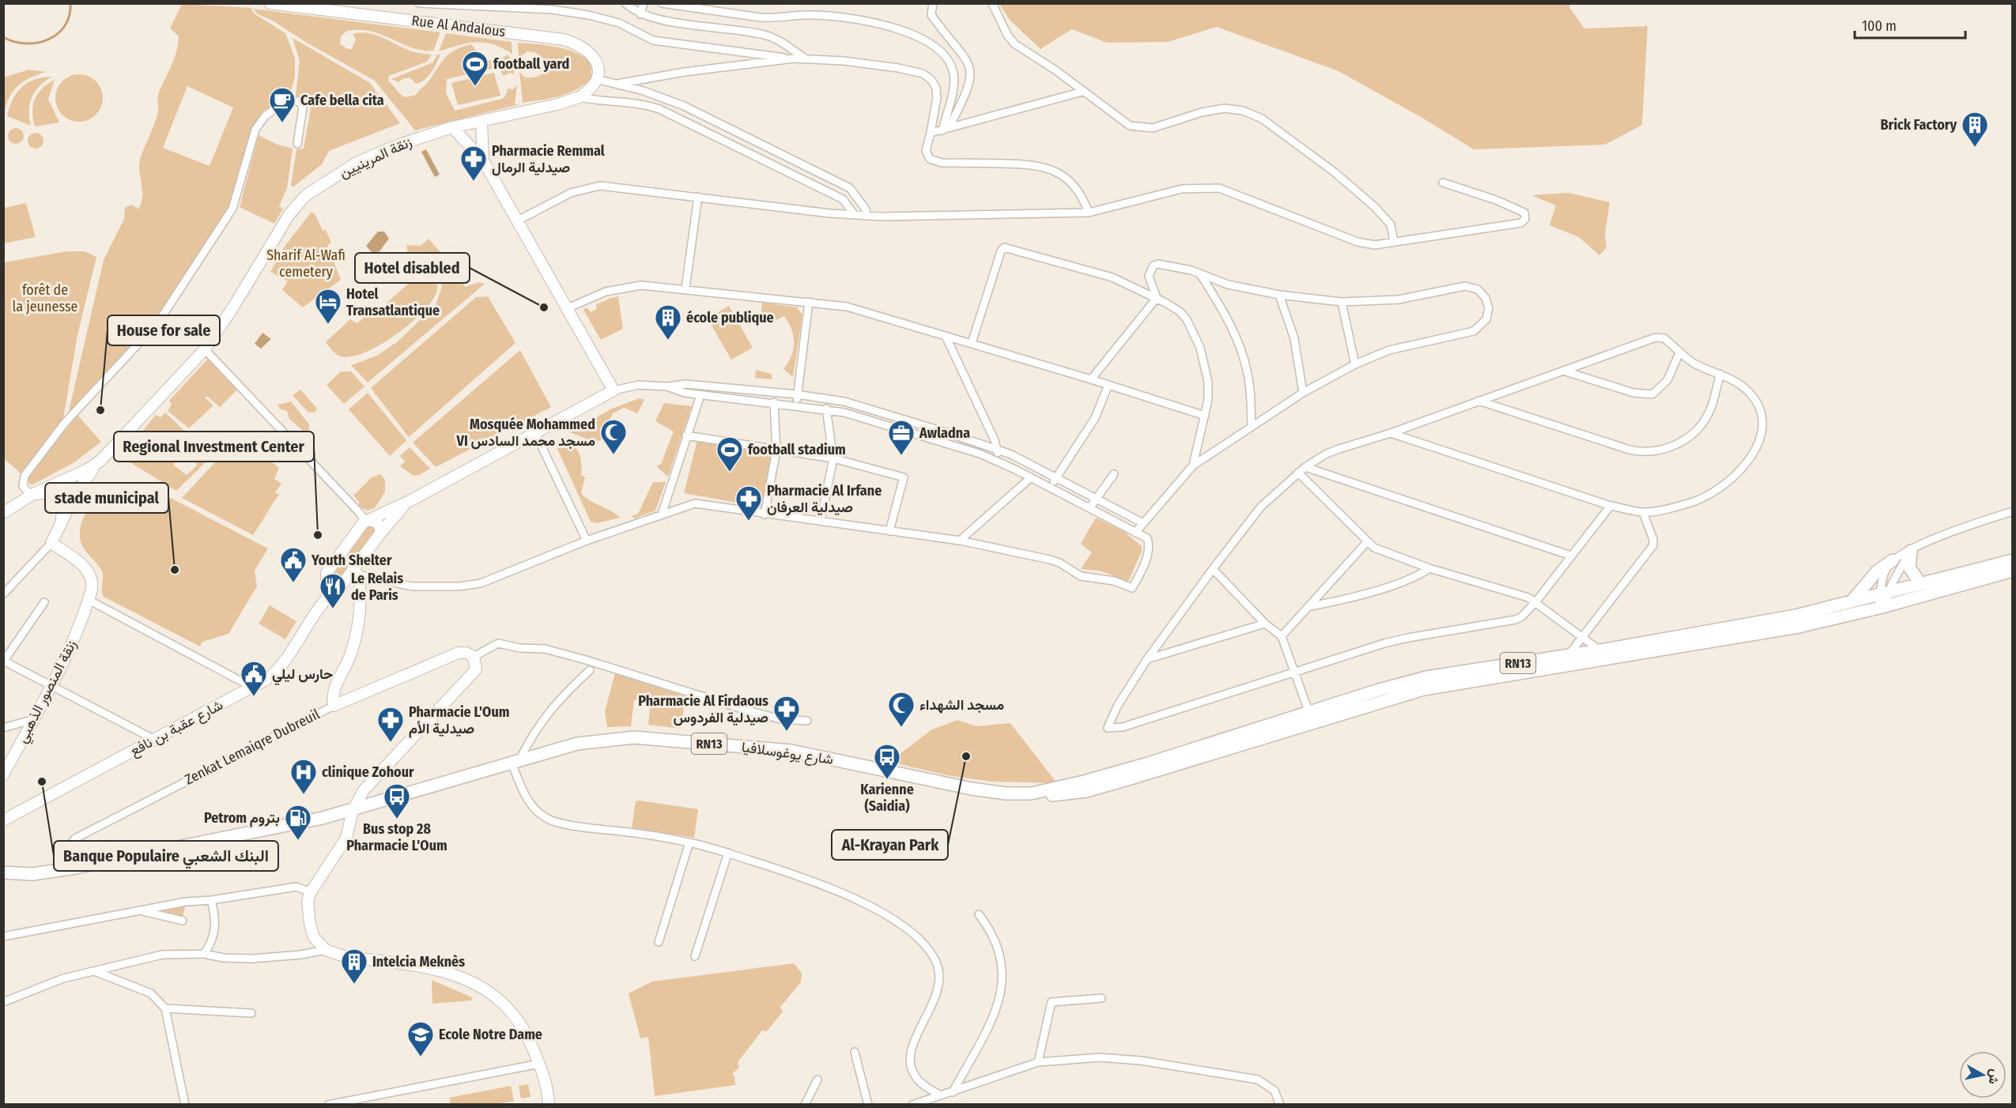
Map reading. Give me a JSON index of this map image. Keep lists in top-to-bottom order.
{
  "streets": {
    "main road": [
      "Rue Al Andalous",
      "زنقة المرينيين",
      "RN13",
      "زنقة المنصور الذهبي",
      "شارع عقبة بن نافع",
      "Zenkat Lemaiqre Dubreuil",
      "شارع يوغوسلافيا"
    ]
  },
  "crossings": [
    ["RN13", "Zenkat Lemaiqre Dubreuil"],
    ["RN13", "شارع يوغوسلافيا"]
  ],
  "parks": ["Sharif Al-Wafi cemetery", "forêt de la jeunesse"],
  "places": {
    "sports": ["football yard", "football stadium"],
    "cafe": ["Cafe bella cita"],
    "building": ["Brick Factory", "école publique", "Intelcia Meknès"],
    "pharmacy": [
      "Pharmacie Remmal صيدلية الرمال",
      "Pharmacie Al Irfane صيدلية العرفان",
      "Pharmacie Al Firdaous صيدلية الفردوس",
      "Pharmacie L'Oum صيدلية الأم"
    ],
    "other": [
      "Hotel disabled",
      "House for sale",
      "Regional Investment Center",
      "stade municipal",
      "Al-Krayan Park",
      "Banque Populaire البنك الشعبي"
    ],
    "hotel": ["Hotel Transatlantique"],
    "mosque": ["Mosquée Mohammed VI مسجد محمد السادس", "مسجد الشهداء"],
    "office": ["Awladna"],
    "public building": ["Youth Shelter", "حارس ليلي"],
    "restaurant": ["Le Relais de Paris"],
    "bus stop": ["Karienne (Saidia)", "Bus stop 28 Pharmacie L'Oum"],
    "hospital": ["clinique Zohour"],
    "fuel station": ["Petrom بتروم"],
    "school or university": ["Ecole Notre Dame"]
  },
  "scale_bar": "100 m",
  "north": "right"
}
